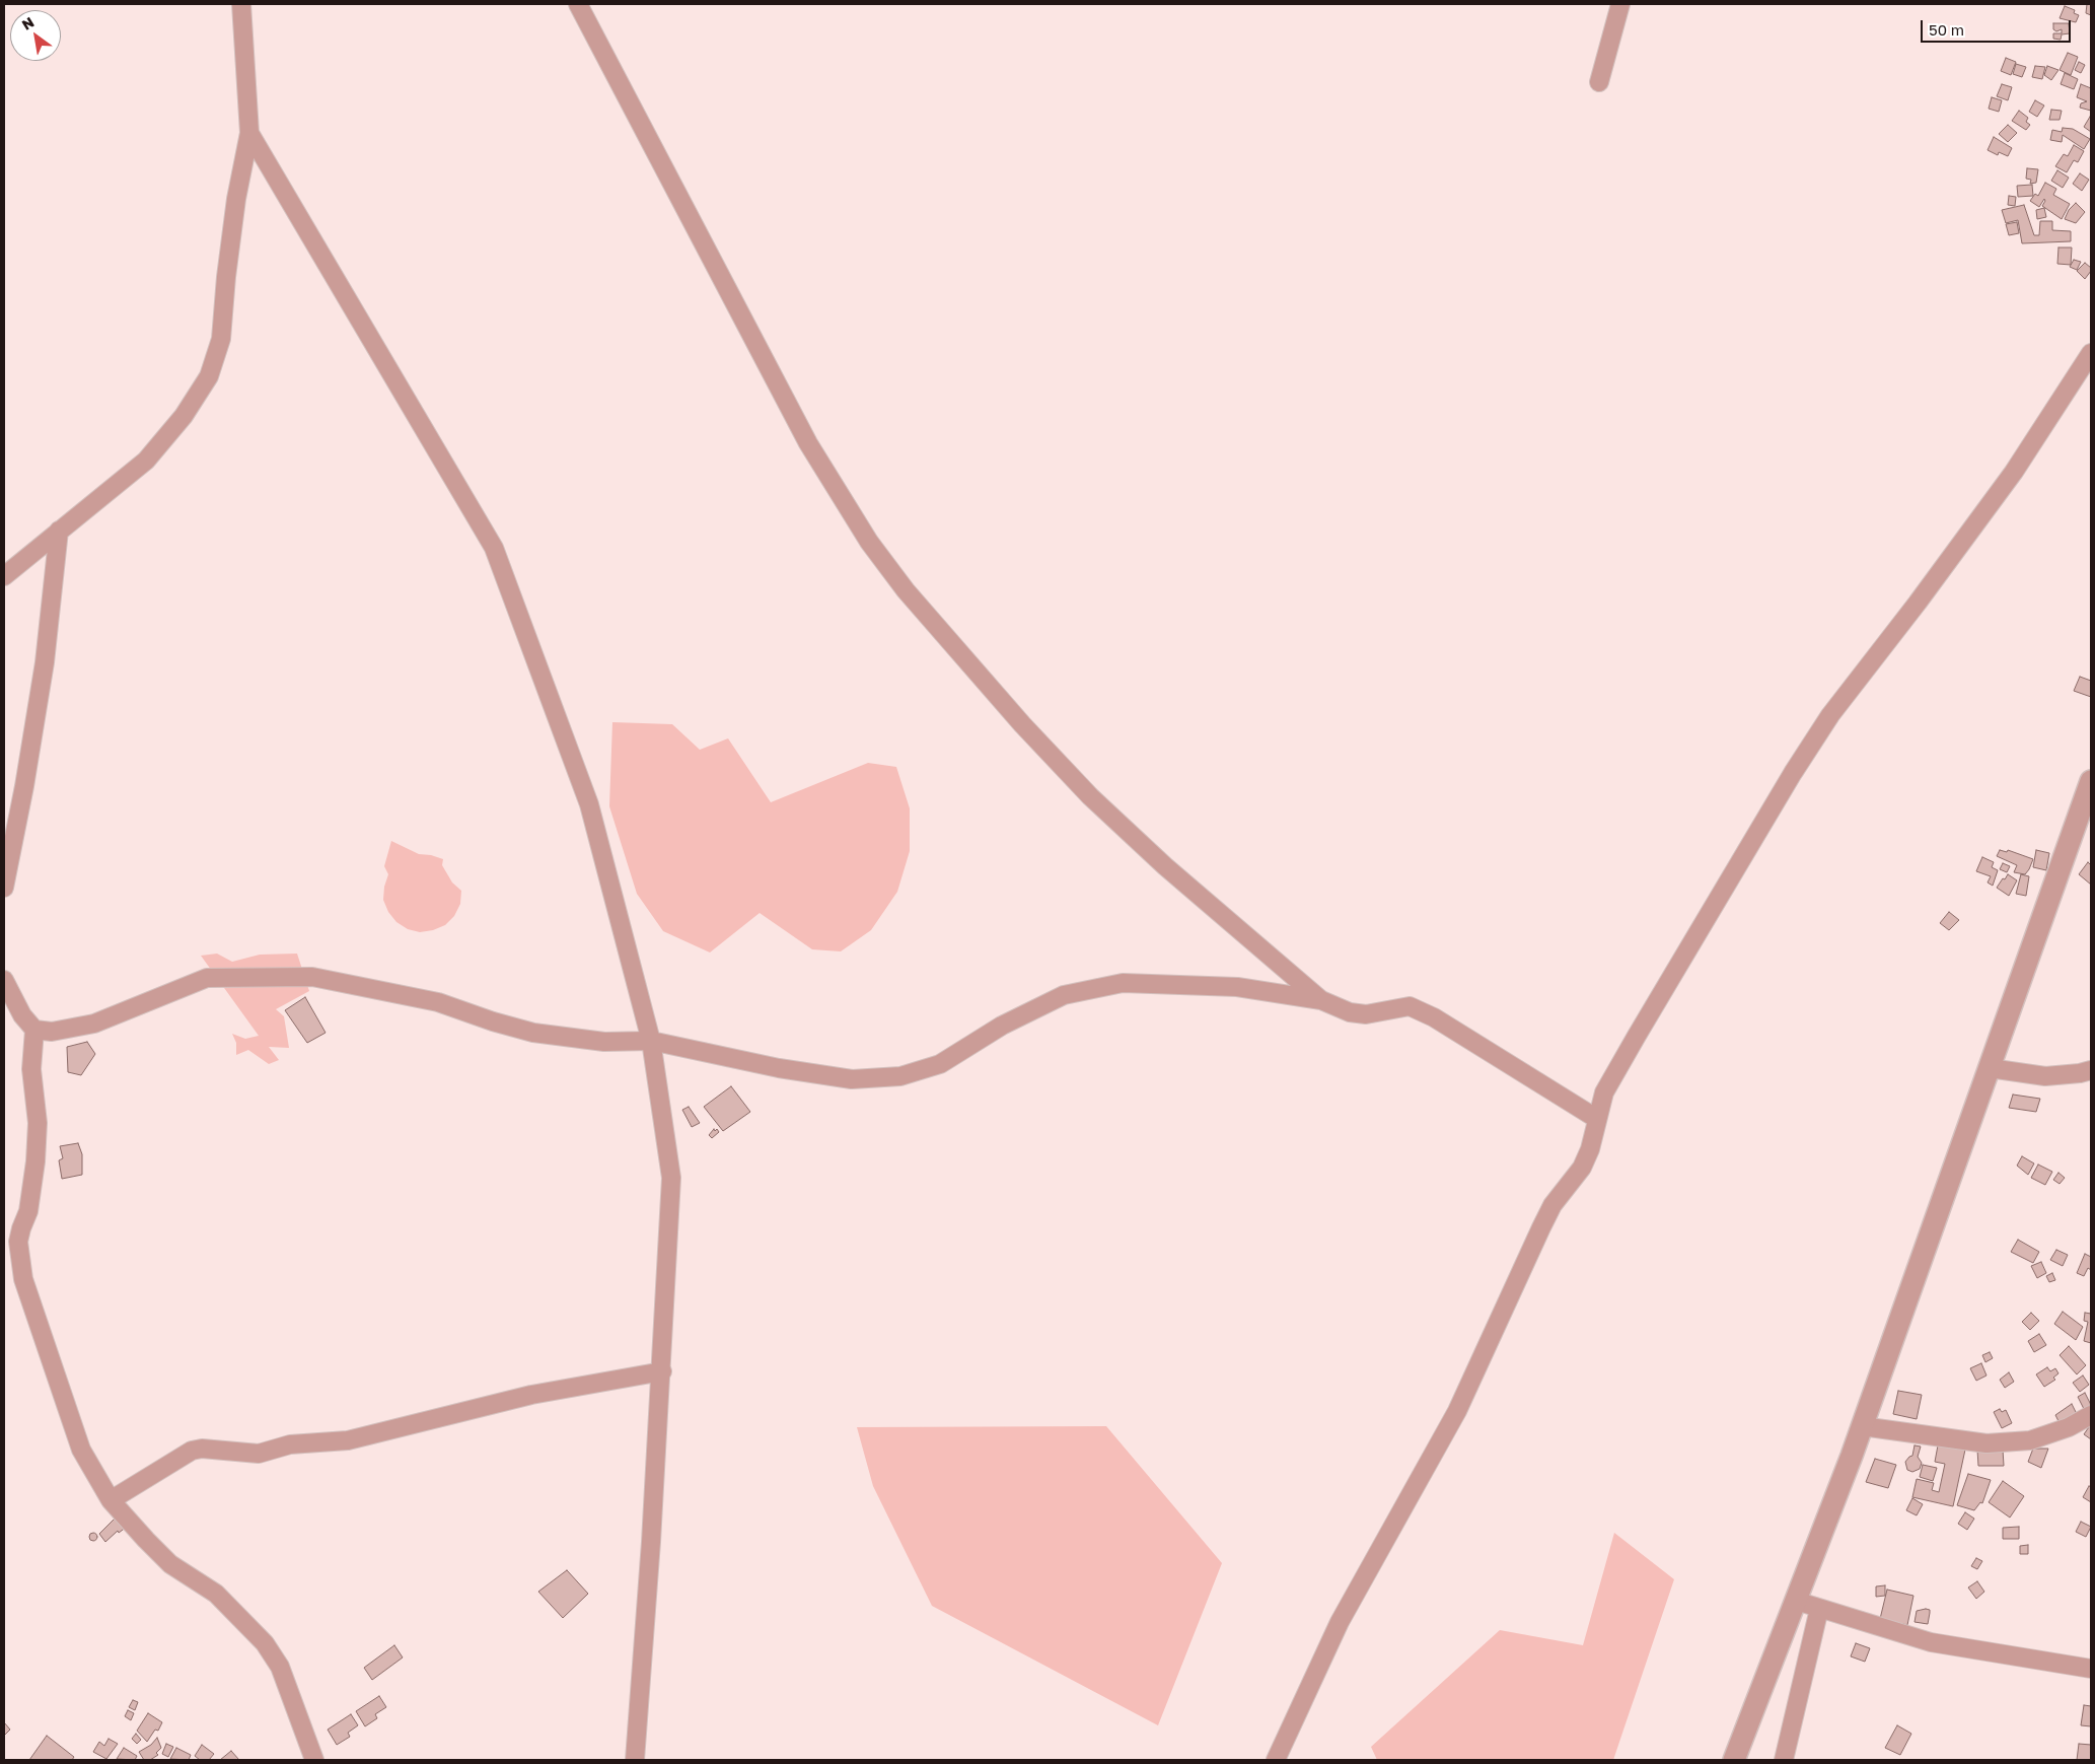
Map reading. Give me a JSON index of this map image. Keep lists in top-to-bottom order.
{
  "scale_bar": "50 m",
  "north": "top left"
}
